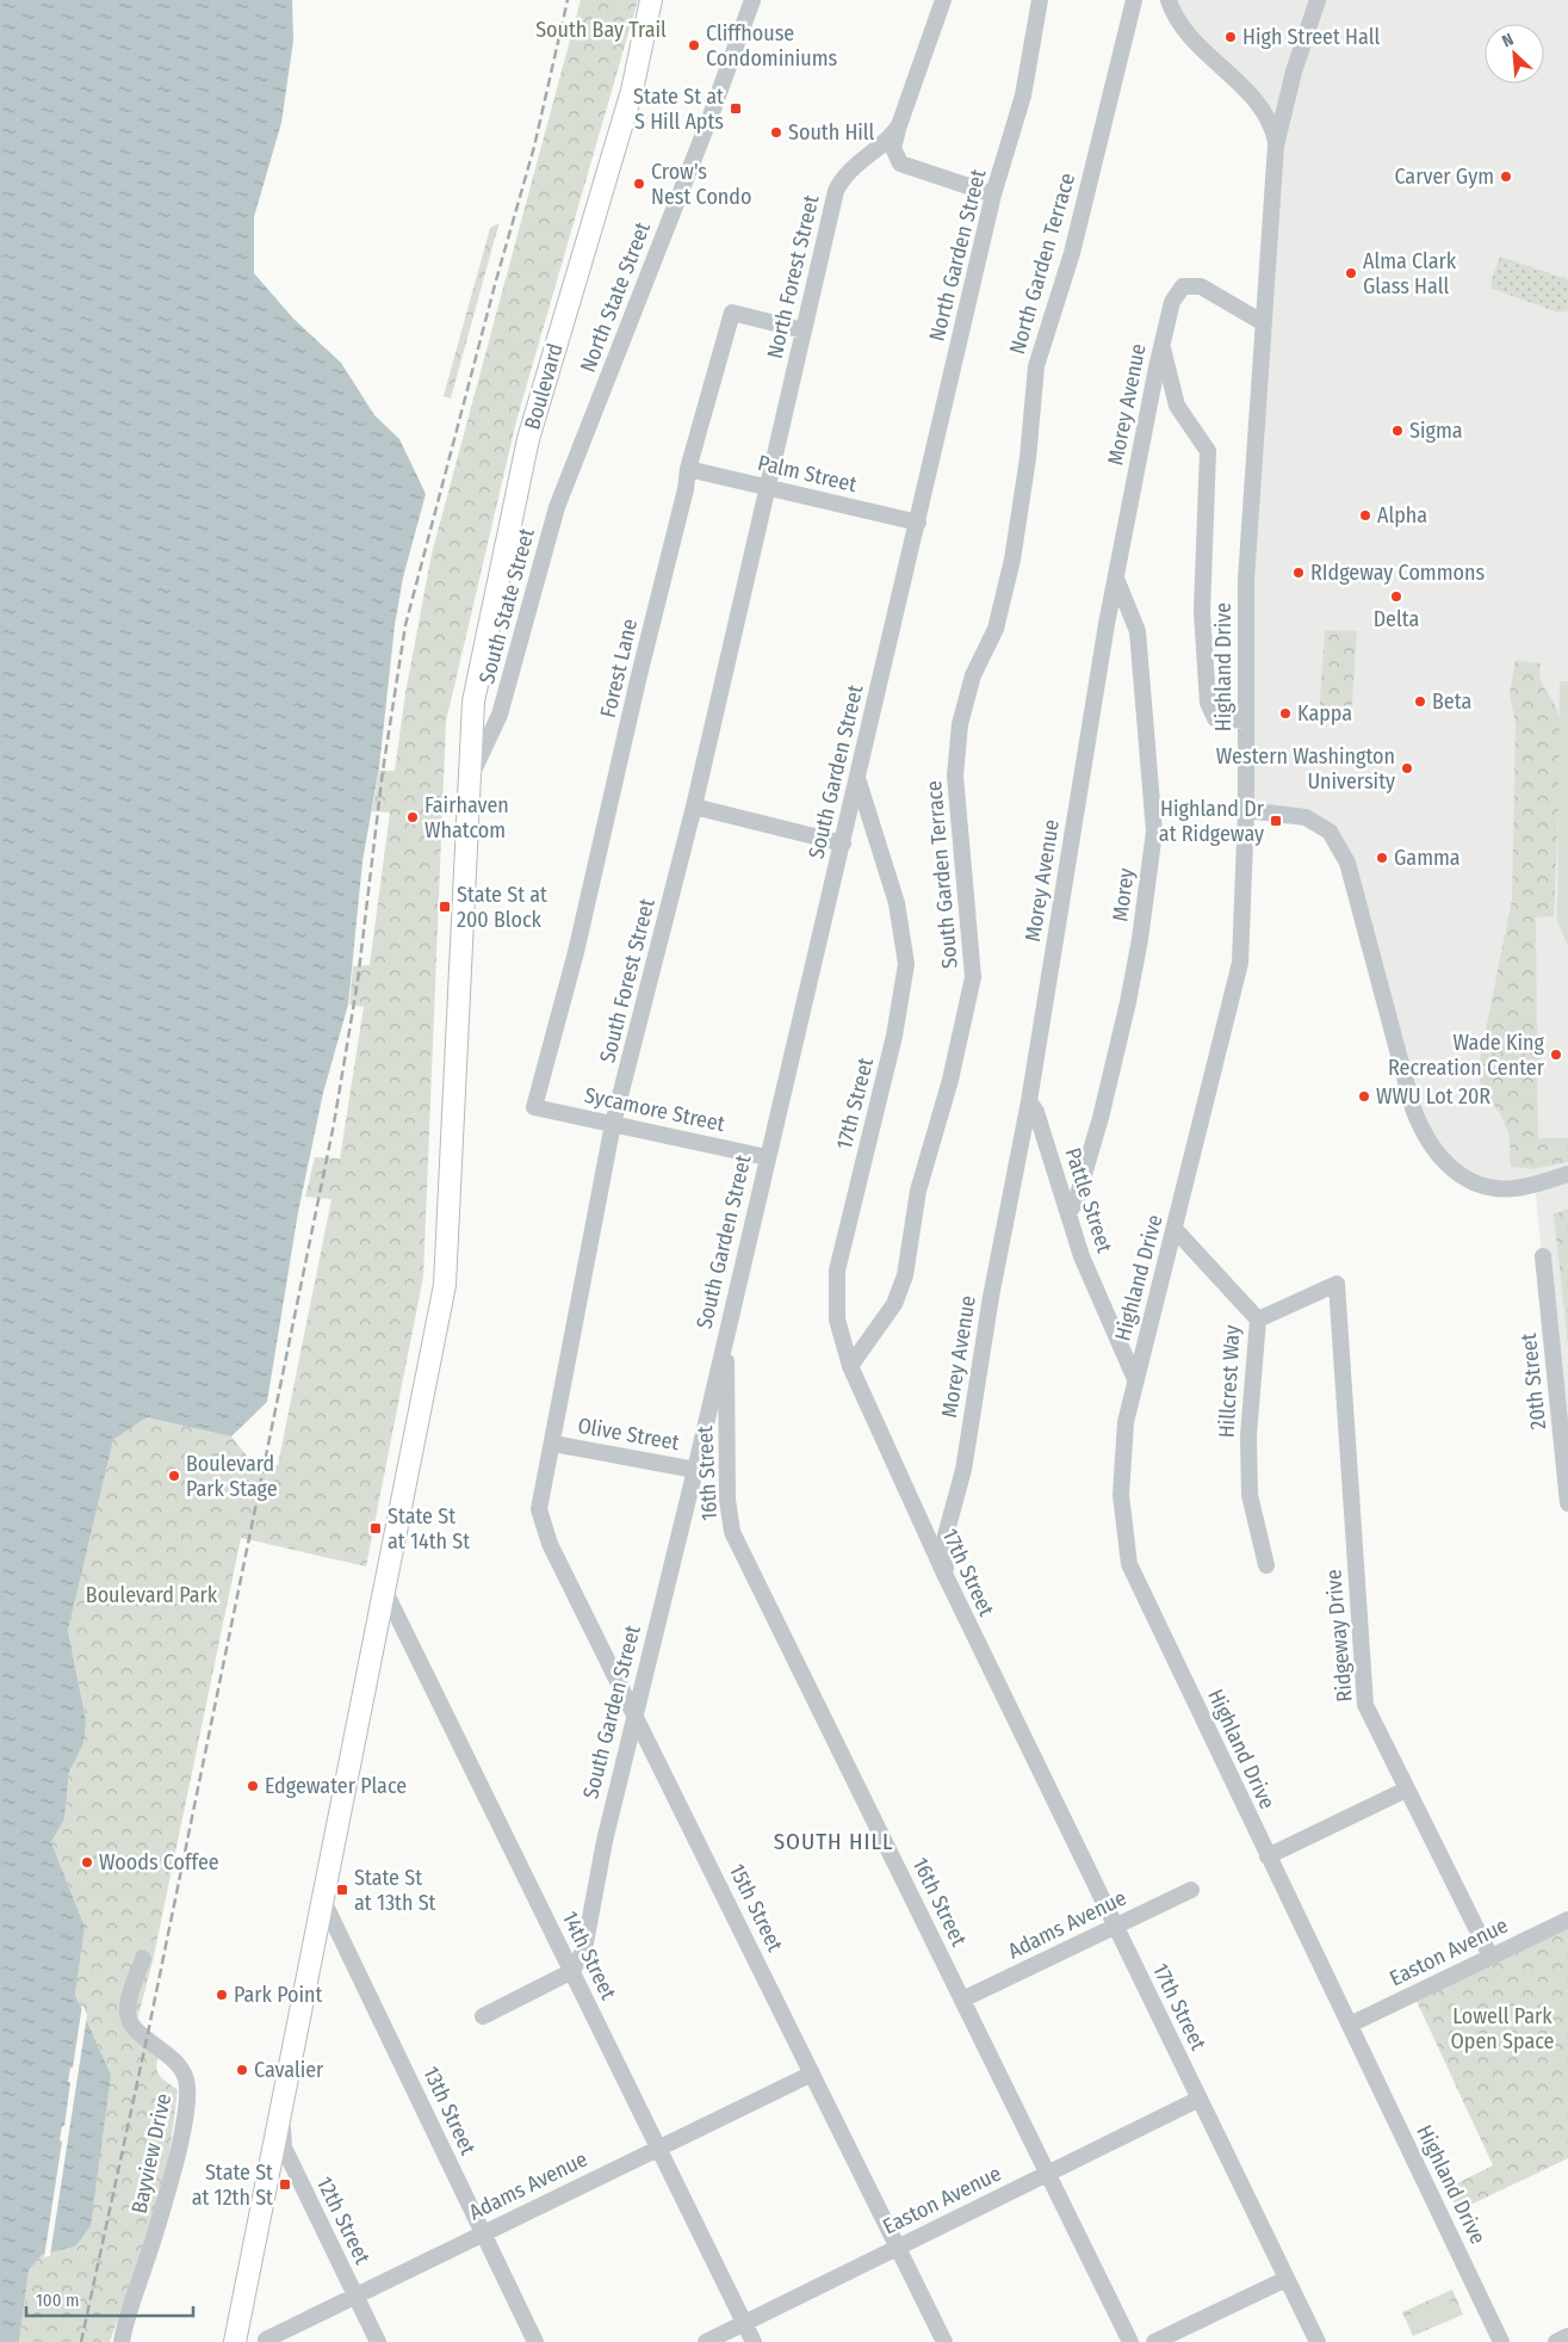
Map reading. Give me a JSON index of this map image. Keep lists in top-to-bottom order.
{
  "streets": {
    "main road": ["Boulevard"],
    "street": [
      "North Garden Street",
      "North Garden Terrace",
      "North Forest Street",
      "North State Street",
      "Morey Avenue",
      "Palm Street",
      "South State Street",
      "Highland Drive",
      "Forest Lane",
      "South Garden Street",
      "South Garden Terrace",
      "Morey",
      "South Forest Street",
      "17th Street",
      "Sycamore Street",
      "Pattle Street",
      "Hillcrest Way",
      "20th Street",
      "Olive Street",
      "16th Street",
      "Ridgeway Drive",
      "15th Street",
      "Adams Avenue",
      "Easton Avenue",
      "14th Street",
      "13th Street",
      "Bayview Drive",
      "12th Street"
    ]
  },
  "crossings": [
    ["North Garden Street", "Palm Street"],
    ["North Garden Street", "South Garden Street"],
    ["North Garden Terrace", "South Garden Terrace"],
    ["North Forest Street", "Palm Street"],
    ["North Forest Street", "Forest Lane"],
    ["North Forest Street", "South Forest Street"],
    ["North State Street", "South State Street"],
    ["Boulevard", "South State Street"],
    ["Boulevard", "14th Street"],
    ["Boulevard", "13th Street"],
    ["Boulevard", "12th Street"],
    ["Morey Avenue", "Highland Drive"],
    ["Morey Avenue", "Morey"],
    ["Morey Avenue", "17th Street"],
    ["Morey Avenue", "Pattle Street"],
    ["Palm Street", "Forest Lane"],
    ["Palm Street", "South Garden Street"],
    ["Palm Street", "South Forest Street"],
    ["Highland Drive", "Pattle Street"],
    ["Highland Drive", "Hillcrest Way"],
    ["Highland Drive", "Easton Avenue"],
    ["Forest Lane", "Sycamore Street"],
    ["South Garden Street", "17th Street"],
    ["South Garden Street", "Sycamore Street"],
    ["South Garden Street", "Olive Street"],
    ["South Garden Street", "16th Street"],
    ["South Garden Street", "15th Street"],
    ["South Garden Street", "14th Street"],
    ["South Garden Terrace", "17th Street"],
    ["Morey", "Pattle Street"],
    ["South Forest Street", "Sycamore Street"],
    ["South Forest Street", "Olive Street"],
    ["South Forest Street", "15th Street"],
    ["17th Street", "Adams Avenue"],
    ["17th Street", "Easton Avenue"],
    ["Hillcrest Way", "Ridgeway Drive"],
    ["16th Street", "Adams Avenue"],
    ["16th Street", "Easton Avenue"],
    ["Ridgeway Drive", "Easton Avenue"],
    ["15th Street", "Adams Avenue"],
    ["15th Street", "Easton Avenue"],
    ["Adams Avenue", "14th Street"],
    ["Adams Avenue", "13th Street"],
    ["Adams Avenue", "12th Street"],
    ["Easton Avenue", "14th Street"]
  ],
  "districts": ["SOUTH HILL"],
  "parks": ["South Bay Trail", "Boulevard Park", "Lowell Park Open Space"],
  "places": {
    "other": [
      "High Street Hall",
      "Cliffhouse Condominiums",
      "South Hill",
      "Carver Gym",
      "Crow's Nest Condo",
      "Alma Clark Glass Hall",
      "Sigma",
      "Alpha",
      "RIdgeway Commons",
      "Delta",
      "Beta",
      "Kappa",
      "Western Washington University",
      "Fairhaven Whatcom",
      "Gamma",
      "Wade King Recreation Center",
      "WWU Lot 20R",
      "Boulevard Park Stage",
      "Edgewater Place",
      "Woods Coffee",
      "Park Point",
      "Cavalier"
    ],
    "transit": [
      "State St at S Hill Apts",
      "Highland Dr at Ridgeway",
      "State St at 200 Block",
      "State St at 14th St",
      "State St at 13th St",
      "State St at 12th St"
    ]
  },
  "scale_bar": "100 m",
  "north": "top left"
}
